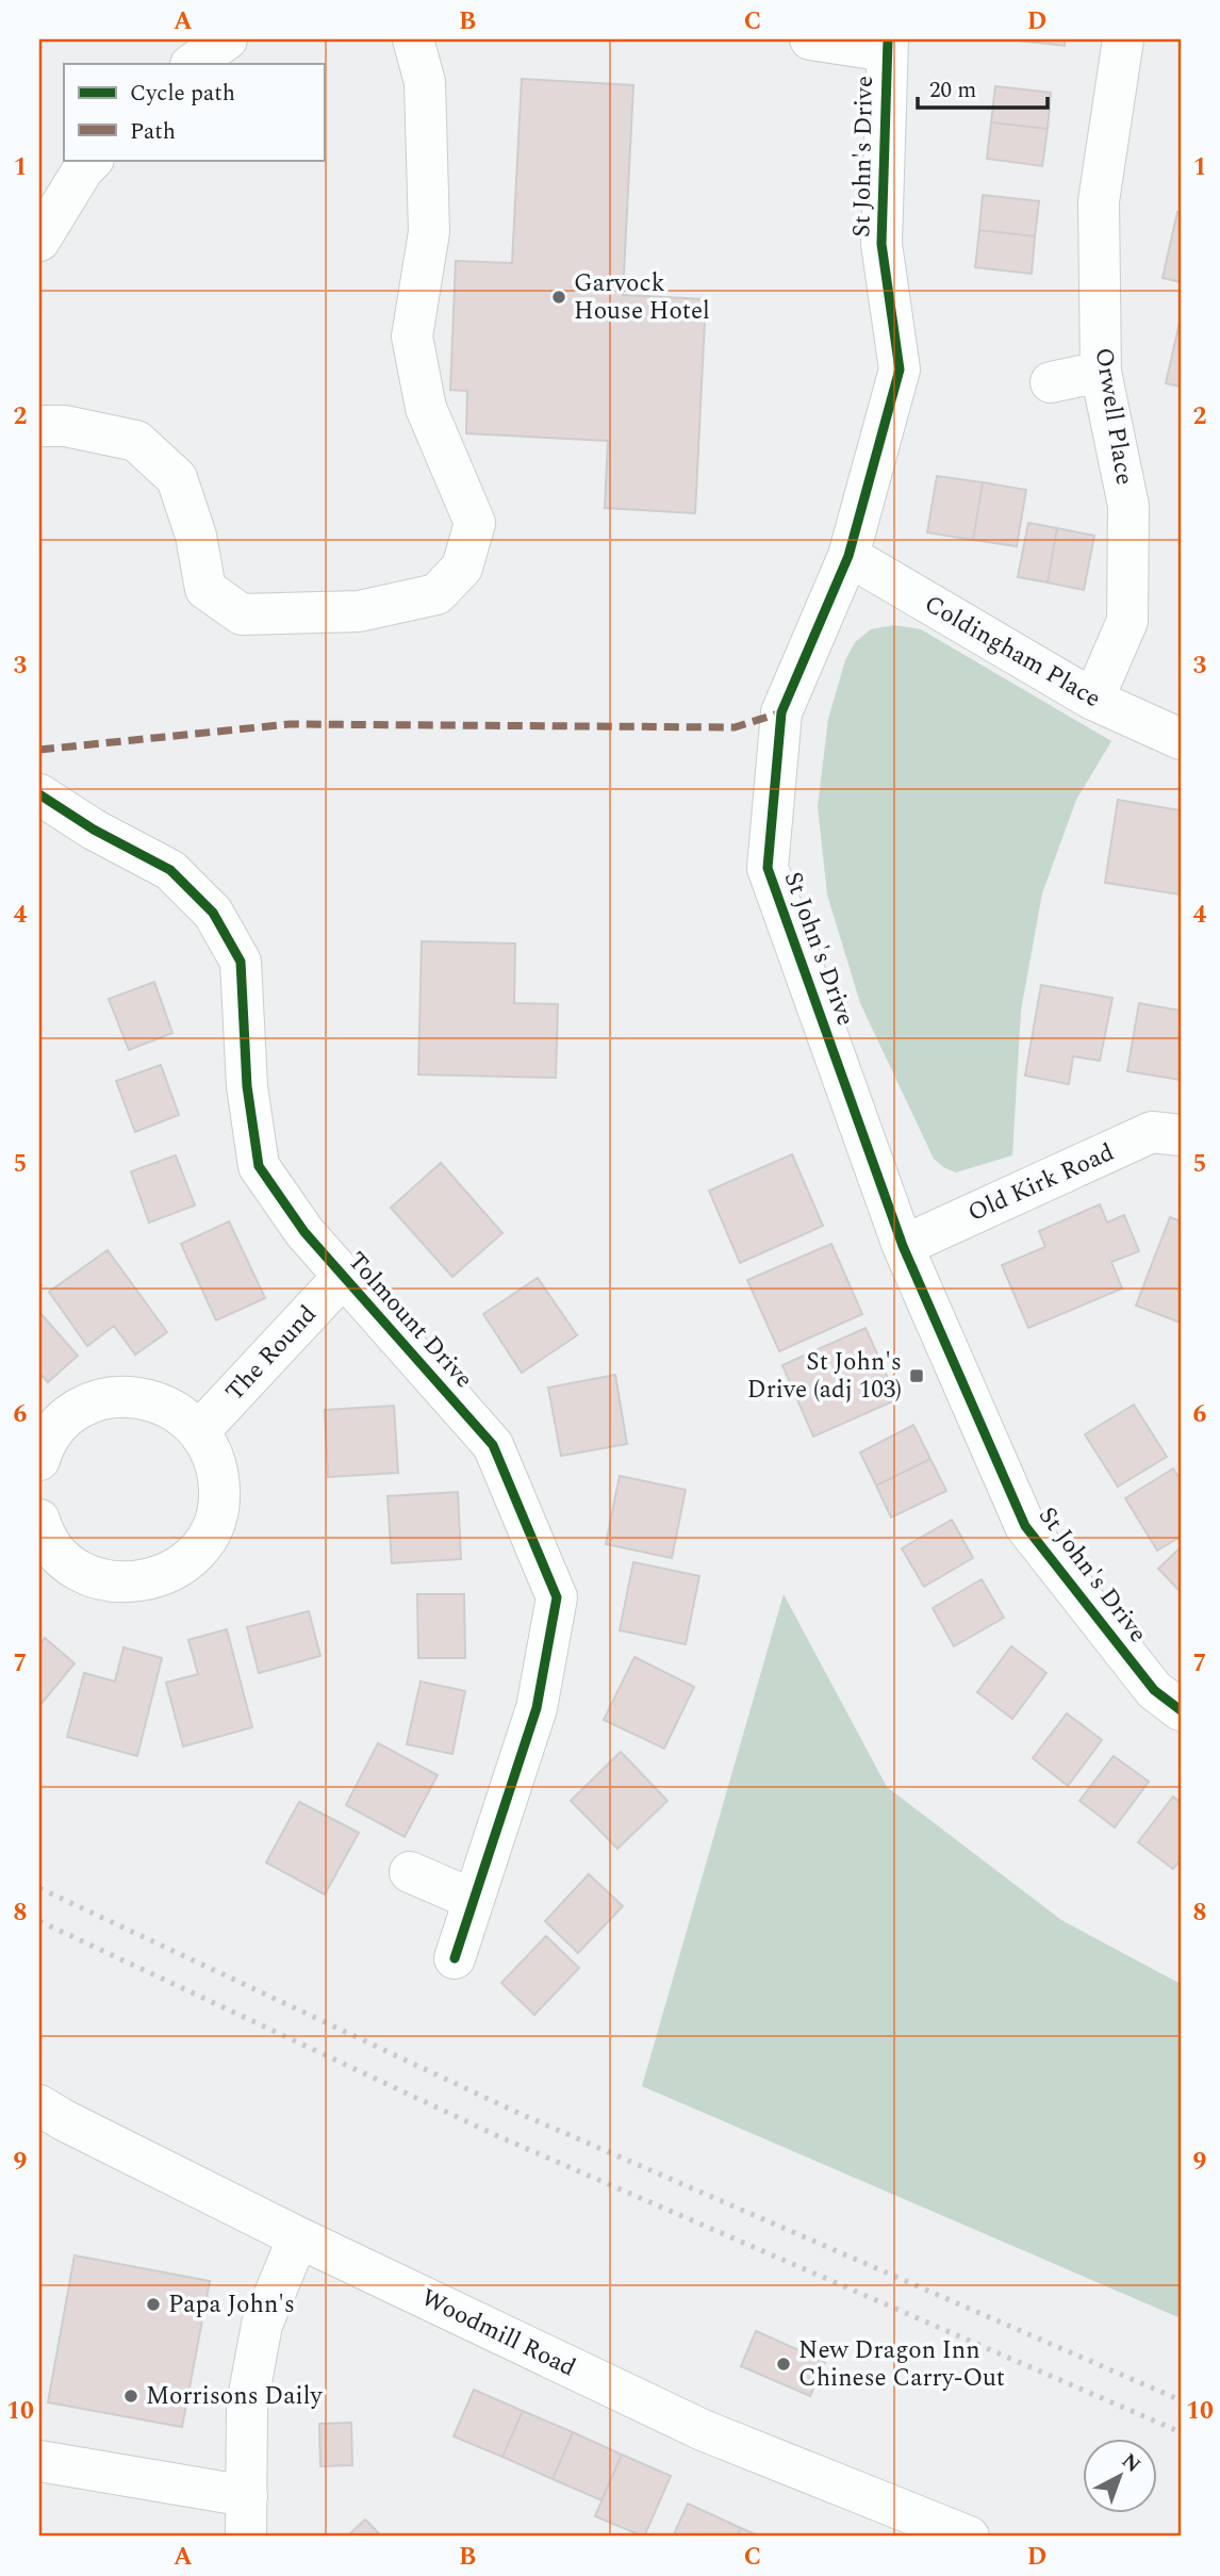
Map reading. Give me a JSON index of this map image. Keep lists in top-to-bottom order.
{
  "streets": {
    "street": [
      "St John's Drive",
      "Orwell Place",
      "Coldingham Place",
      "Old Kirk Road",
      "Tolmount Drive",
      "The Round",
      "Woodmill Road"
    ]
  },
  "crossings": [
    ["St John's Drive", "Coldingham Place"],
    ["St John's Drive", "Old Kirk Road"],
    ["Orwell Place", "Coldingham Place"],
    ["Tolmount Drive", "The Round"]
  ],
  "places": {
    "other": [
      "Garvock House Hotel",
      "Papa John's",
      "New Dragon Inn Chinese Carry-Out",
      "Morrisons Daily"
    ],
    "transit": ["St John's Drive (adj 103)"]
  },
  "legend": ["Cycle path", "Path"],
  "scale_bar": "20 m",
  "north": "top right",
  "grid": {
    "columns": [
      "A",
      "B",
      "C",
      "D"
    ],
    "rows": [
      "1",
      "2",
      "3",
      "4",
      "5",
      "6",
      "7",
      "8",
      "9",
      "10"
    ]
  }
}
